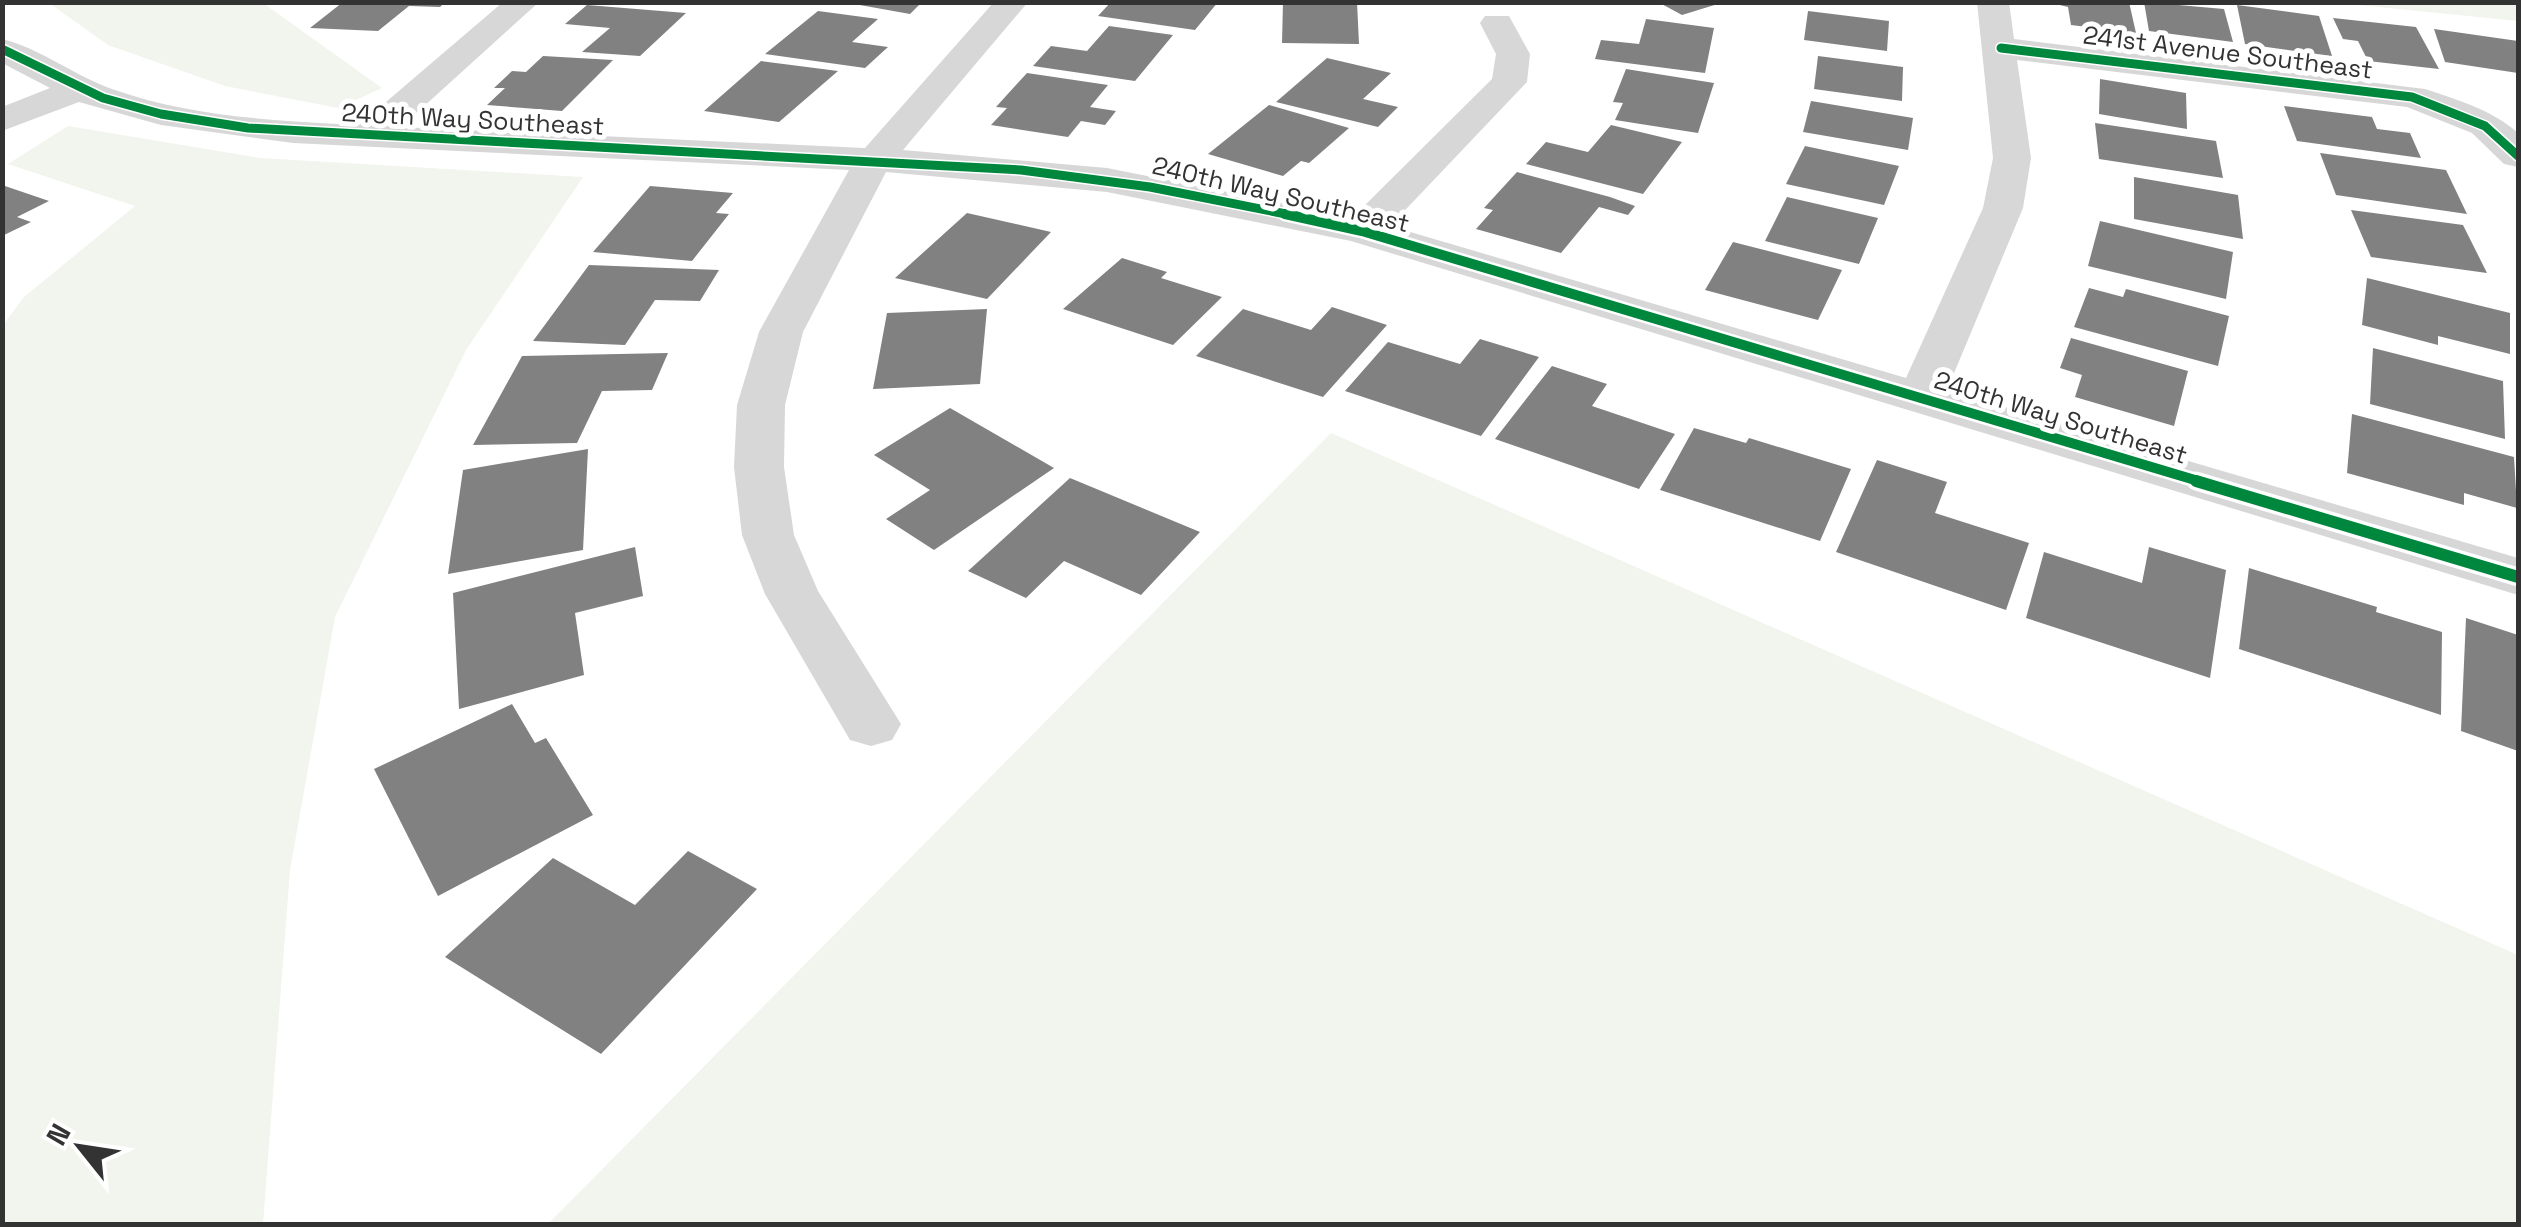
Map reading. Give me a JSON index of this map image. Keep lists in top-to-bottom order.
{
  "streets": {
    "street": ["241st Avenue Southeast", "240th Way Southeast"]
  },
  "north": "top left"
}
